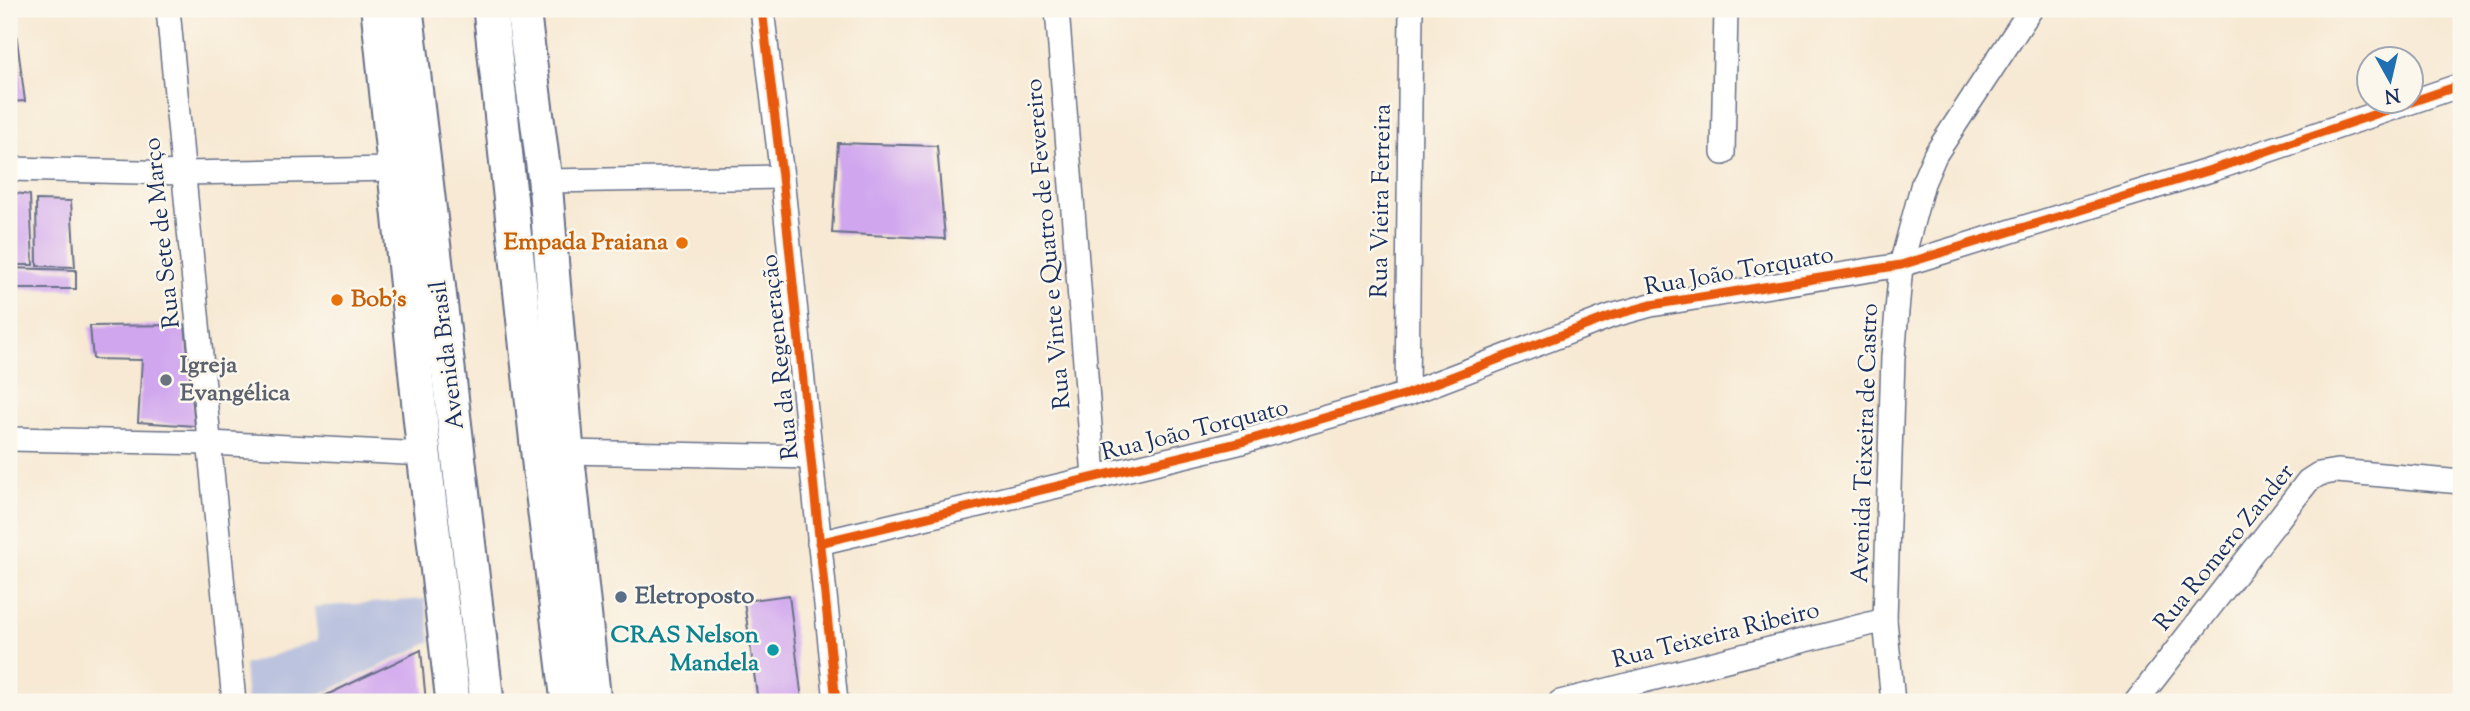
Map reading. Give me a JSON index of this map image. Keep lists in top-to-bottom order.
{
  "streets": {
    "highway": ["Avenida Brasil"],
    "street": [
      "Rua Vieira Ferreira",
      "Rua Sete de Março",
      "Rua Vinte e Quatro de Fevereiro",
      "Rua João Torquato",
      "Rua da Regeneração",
      "Avenida Teixeira de Castro",
      "Rua Romero Zander",
      "Rua Teixeira Ribeiro"
    ]
  },
  "crossings": [
    ["Rua Vieira Ferreira", "Rua João Torquato"],
    ["Rua Vinte e Quatro de Fevereiro", "Rua João Torquato"],
    ["Rua João Torquato", "Rua da Regeneração"],
    ["Rua João Torquato", "Avenida Teixeira de Castro"],
    ["Avenida Teixeira de Castro", "Rua Teixeira Ribeiro"]
  ],
  "places": [
    "Empada Praiana",
    "Bob's",
    "Igreja Evangélica",
    "Eletroposto",
    "CRAS Nelson Mandela"
  ],
  "north": "bottom"
}
